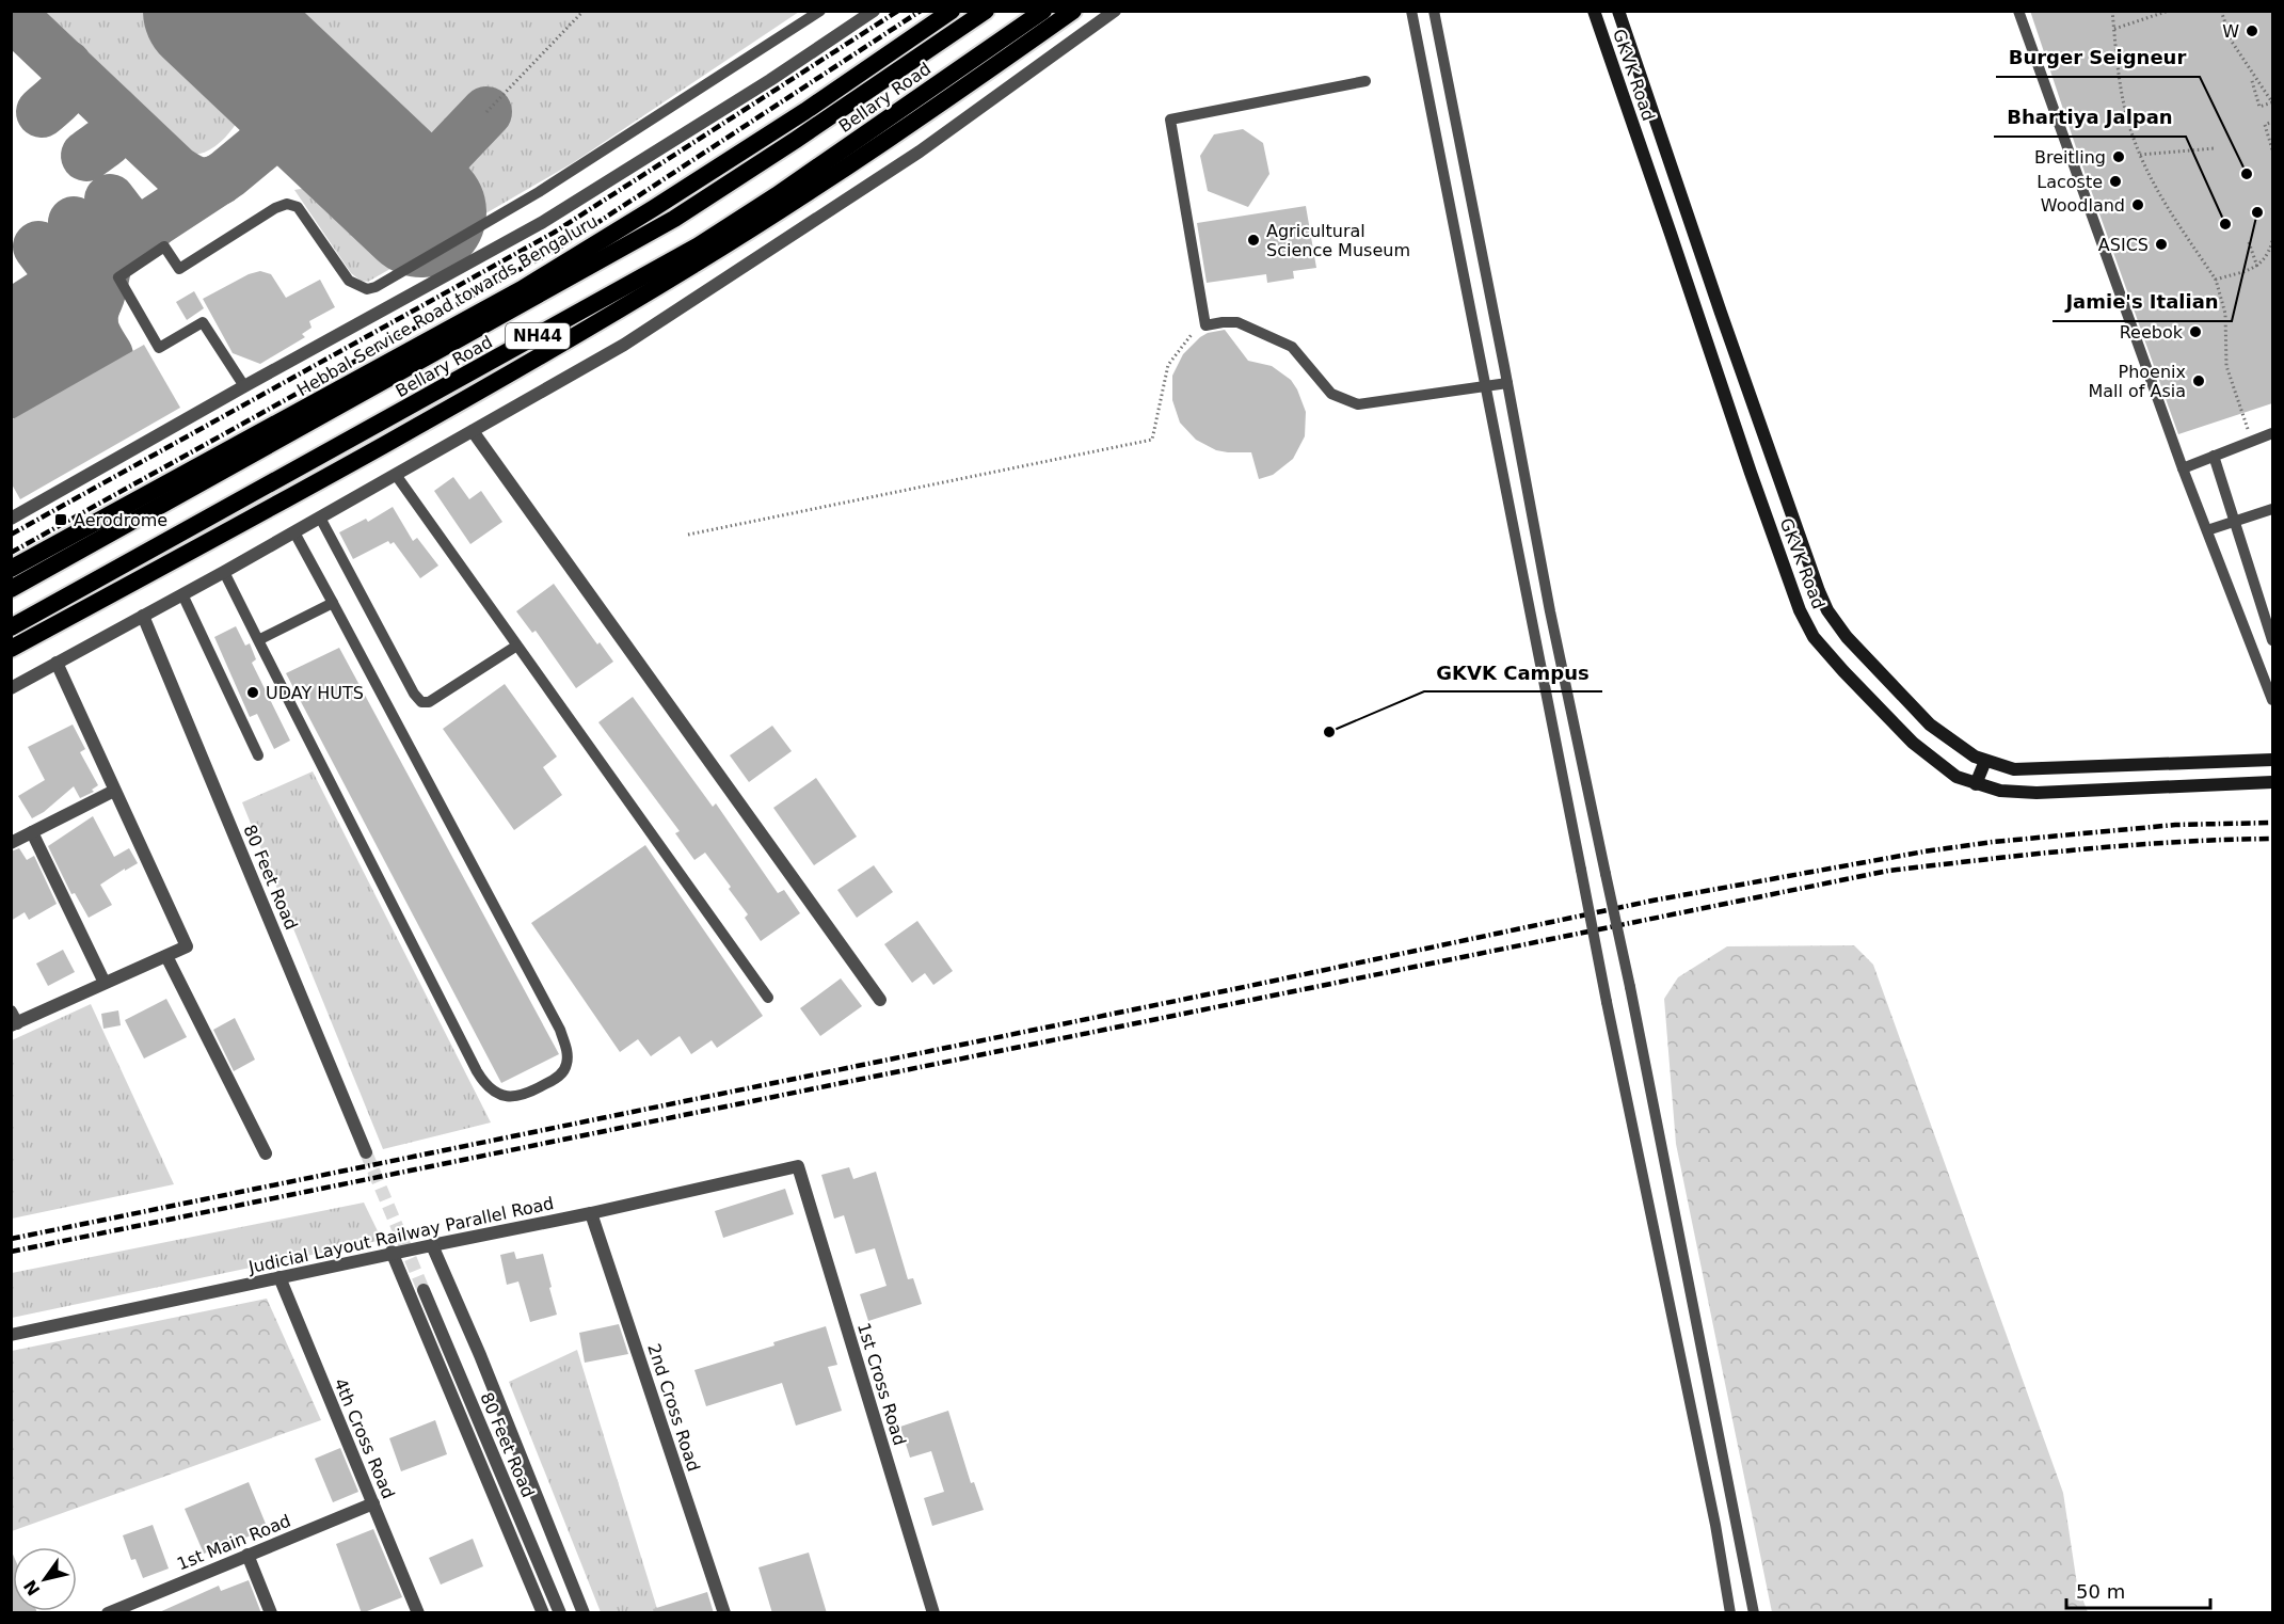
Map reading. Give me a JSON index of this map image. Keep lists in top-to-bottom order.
{
  "streets": {
    "highway": ["Bellary Road", "Hebbal Service Road towards Bengaluru", "NH44"],
    "main road": ["GKVK Road"],
    "street": [
      "80 Feet Road",
      "Judicial Layout Railway Parallel Road",
      "1st Cross Road",
      "2nd Cross Road",
      "4th Cross Road",
      "1st Main Road"
    ]
  },
  "crossings": [
    ["Judicial Layout Railway Parallel Road", "1st Cross Road"],
    ["Judicial Layout Railway Parallel Road", "2nd Cross Road"],
    ["Judicial Layout Railway Parallel Road", "4th Cross Road"],
    ["4th Cross Road", "1st Main Road"]
  ],
  "places": {
    "other": [
      "W",
      "Breitling",
      "Burger Seigneur",
      "Lacoste",
      "Woodland",
      "Jamie's Italian",
      "Bhartiya Jalpan",
      "Agricultural Science Museum",
      "ASICS",
      "Reebok",
      "Phoenix Mall of Asia",
      "UDAY HUTS",
      "GKVK Campus"
    ],
    "transit": ["Aerodrome"]
  },
  "scale_bar": "50 m",
  "north": "bottom left"
}
